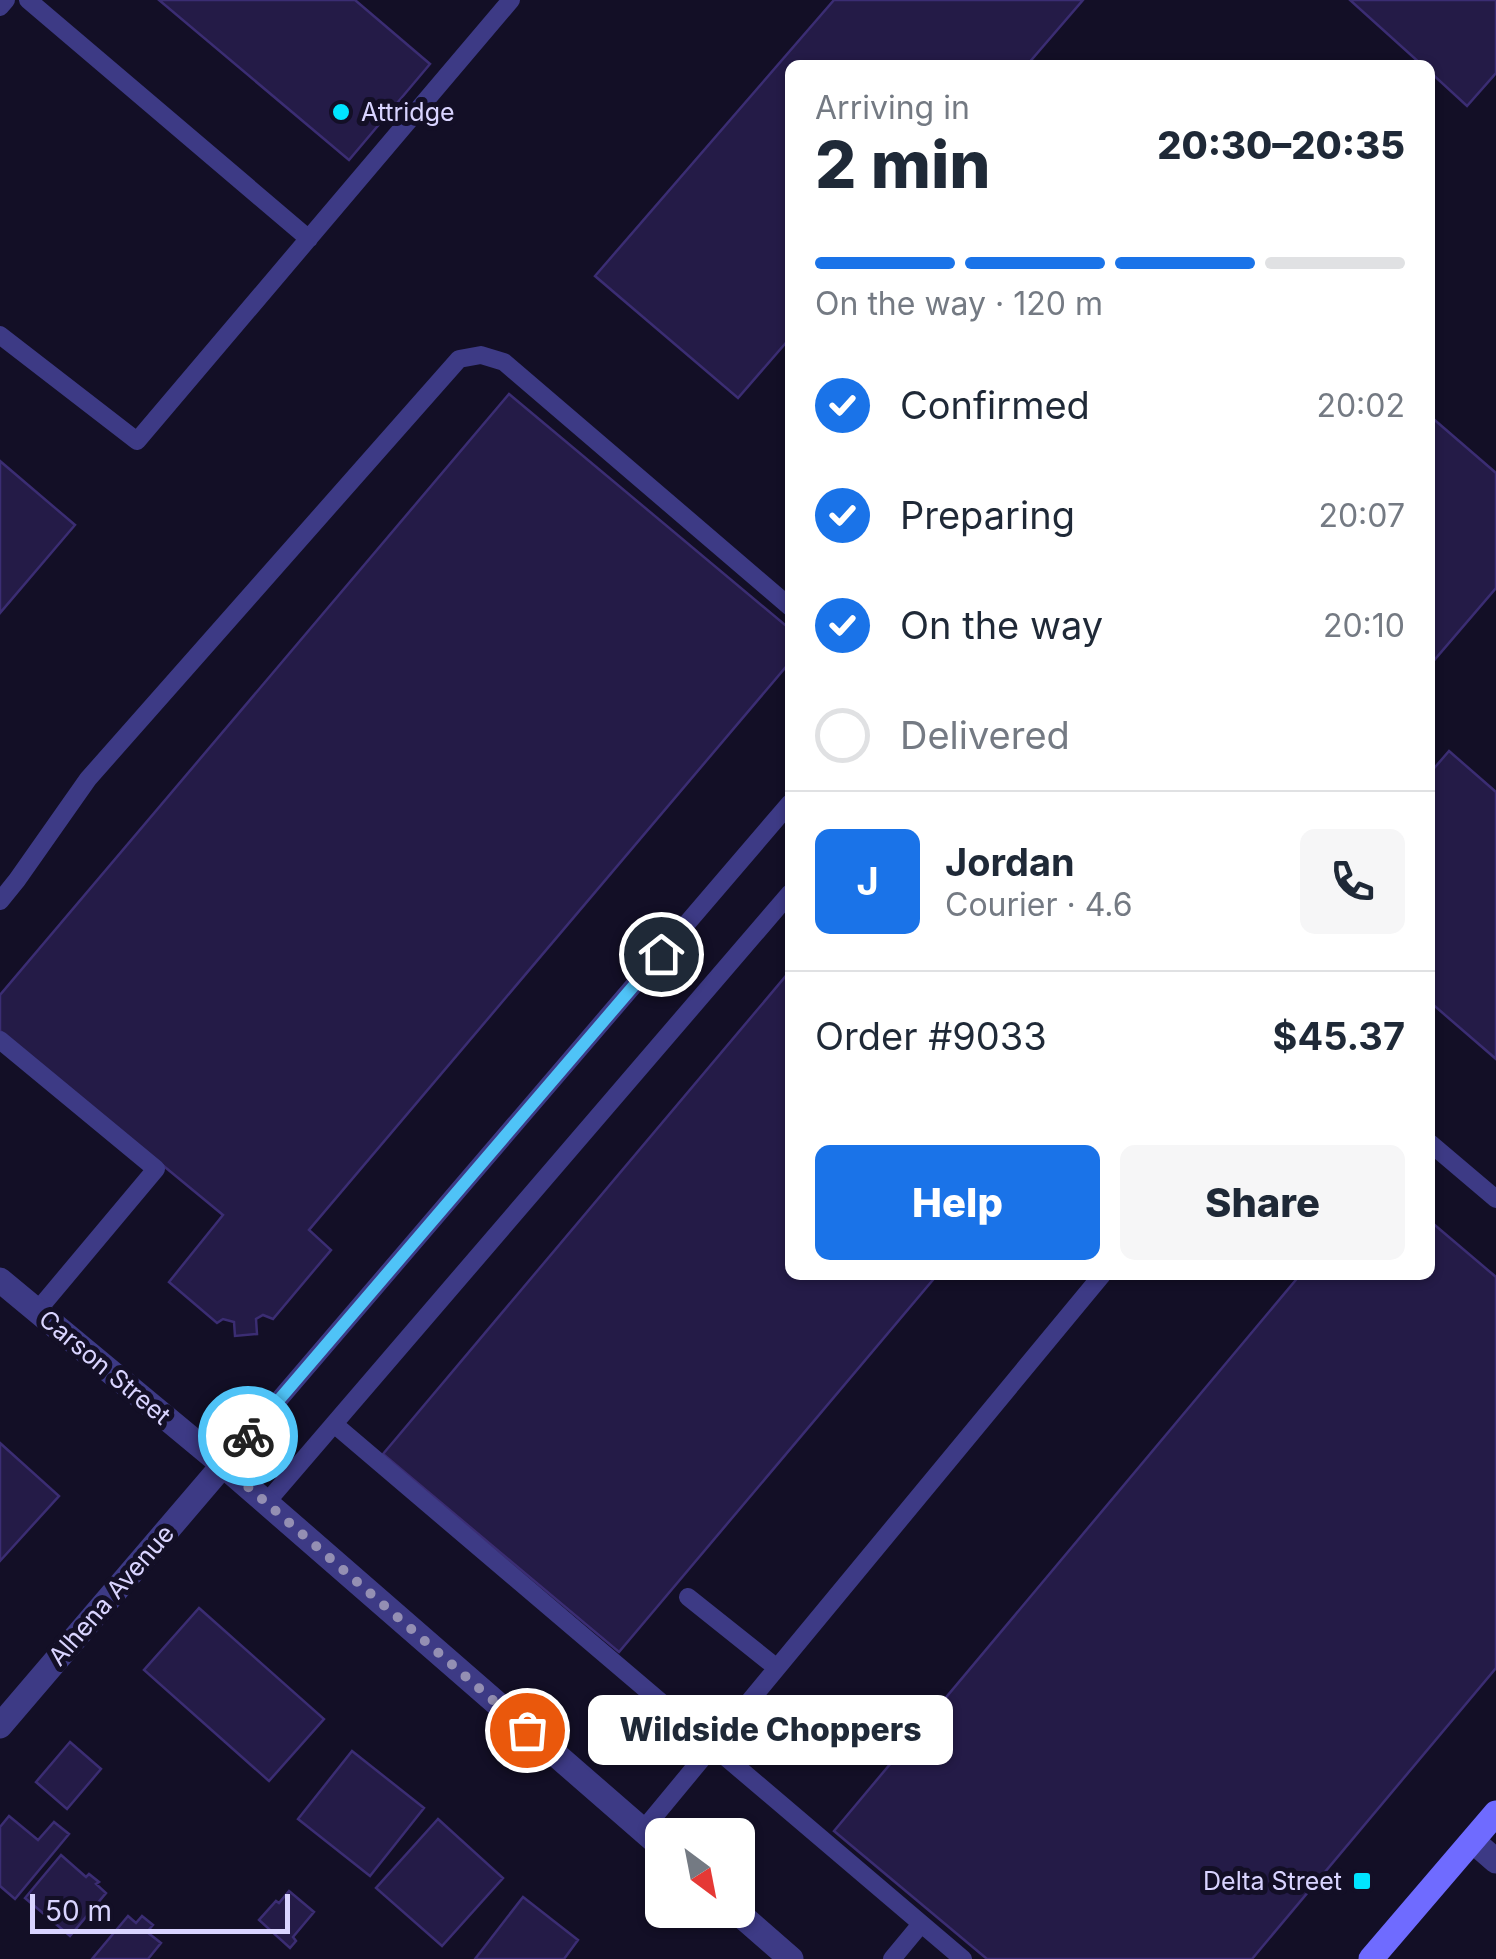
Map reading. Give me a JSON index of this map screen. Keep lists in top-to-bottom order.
{
  "streets": {
    "street": ["Carson Street", "Alhena Avenue"]
  },
  "crossings": [
    ["Carson Street", "Alhena Avenue"]
  ],
  "places": {
    "other": ["Attridge", "Wildside Choppers"],
    "transit": ["Delta Street"]
  },
  "scale_bar": "50 m",
  "north": "bottom right",
  "page": {
    "heading": ["2 min", "Arriving in", "20:30–20:35"],
    "panel": [
      "Jordan",
      "Courier · 4.6",
      "Order #9033",
      "$45.37"
    ],
    "bar": "On the way · 120 m",
    "list": [
      ["Confirmed", "20:02"],
      ["Preparing", "20:07"],
      ["On the way", "20:10"],
      "Delivered"
    ],
    "round": "J",
    "buttons": ["Help", "Share"],
    "bubble": "Wildside Choppers",
    "scale": "50 m"
  }
}
